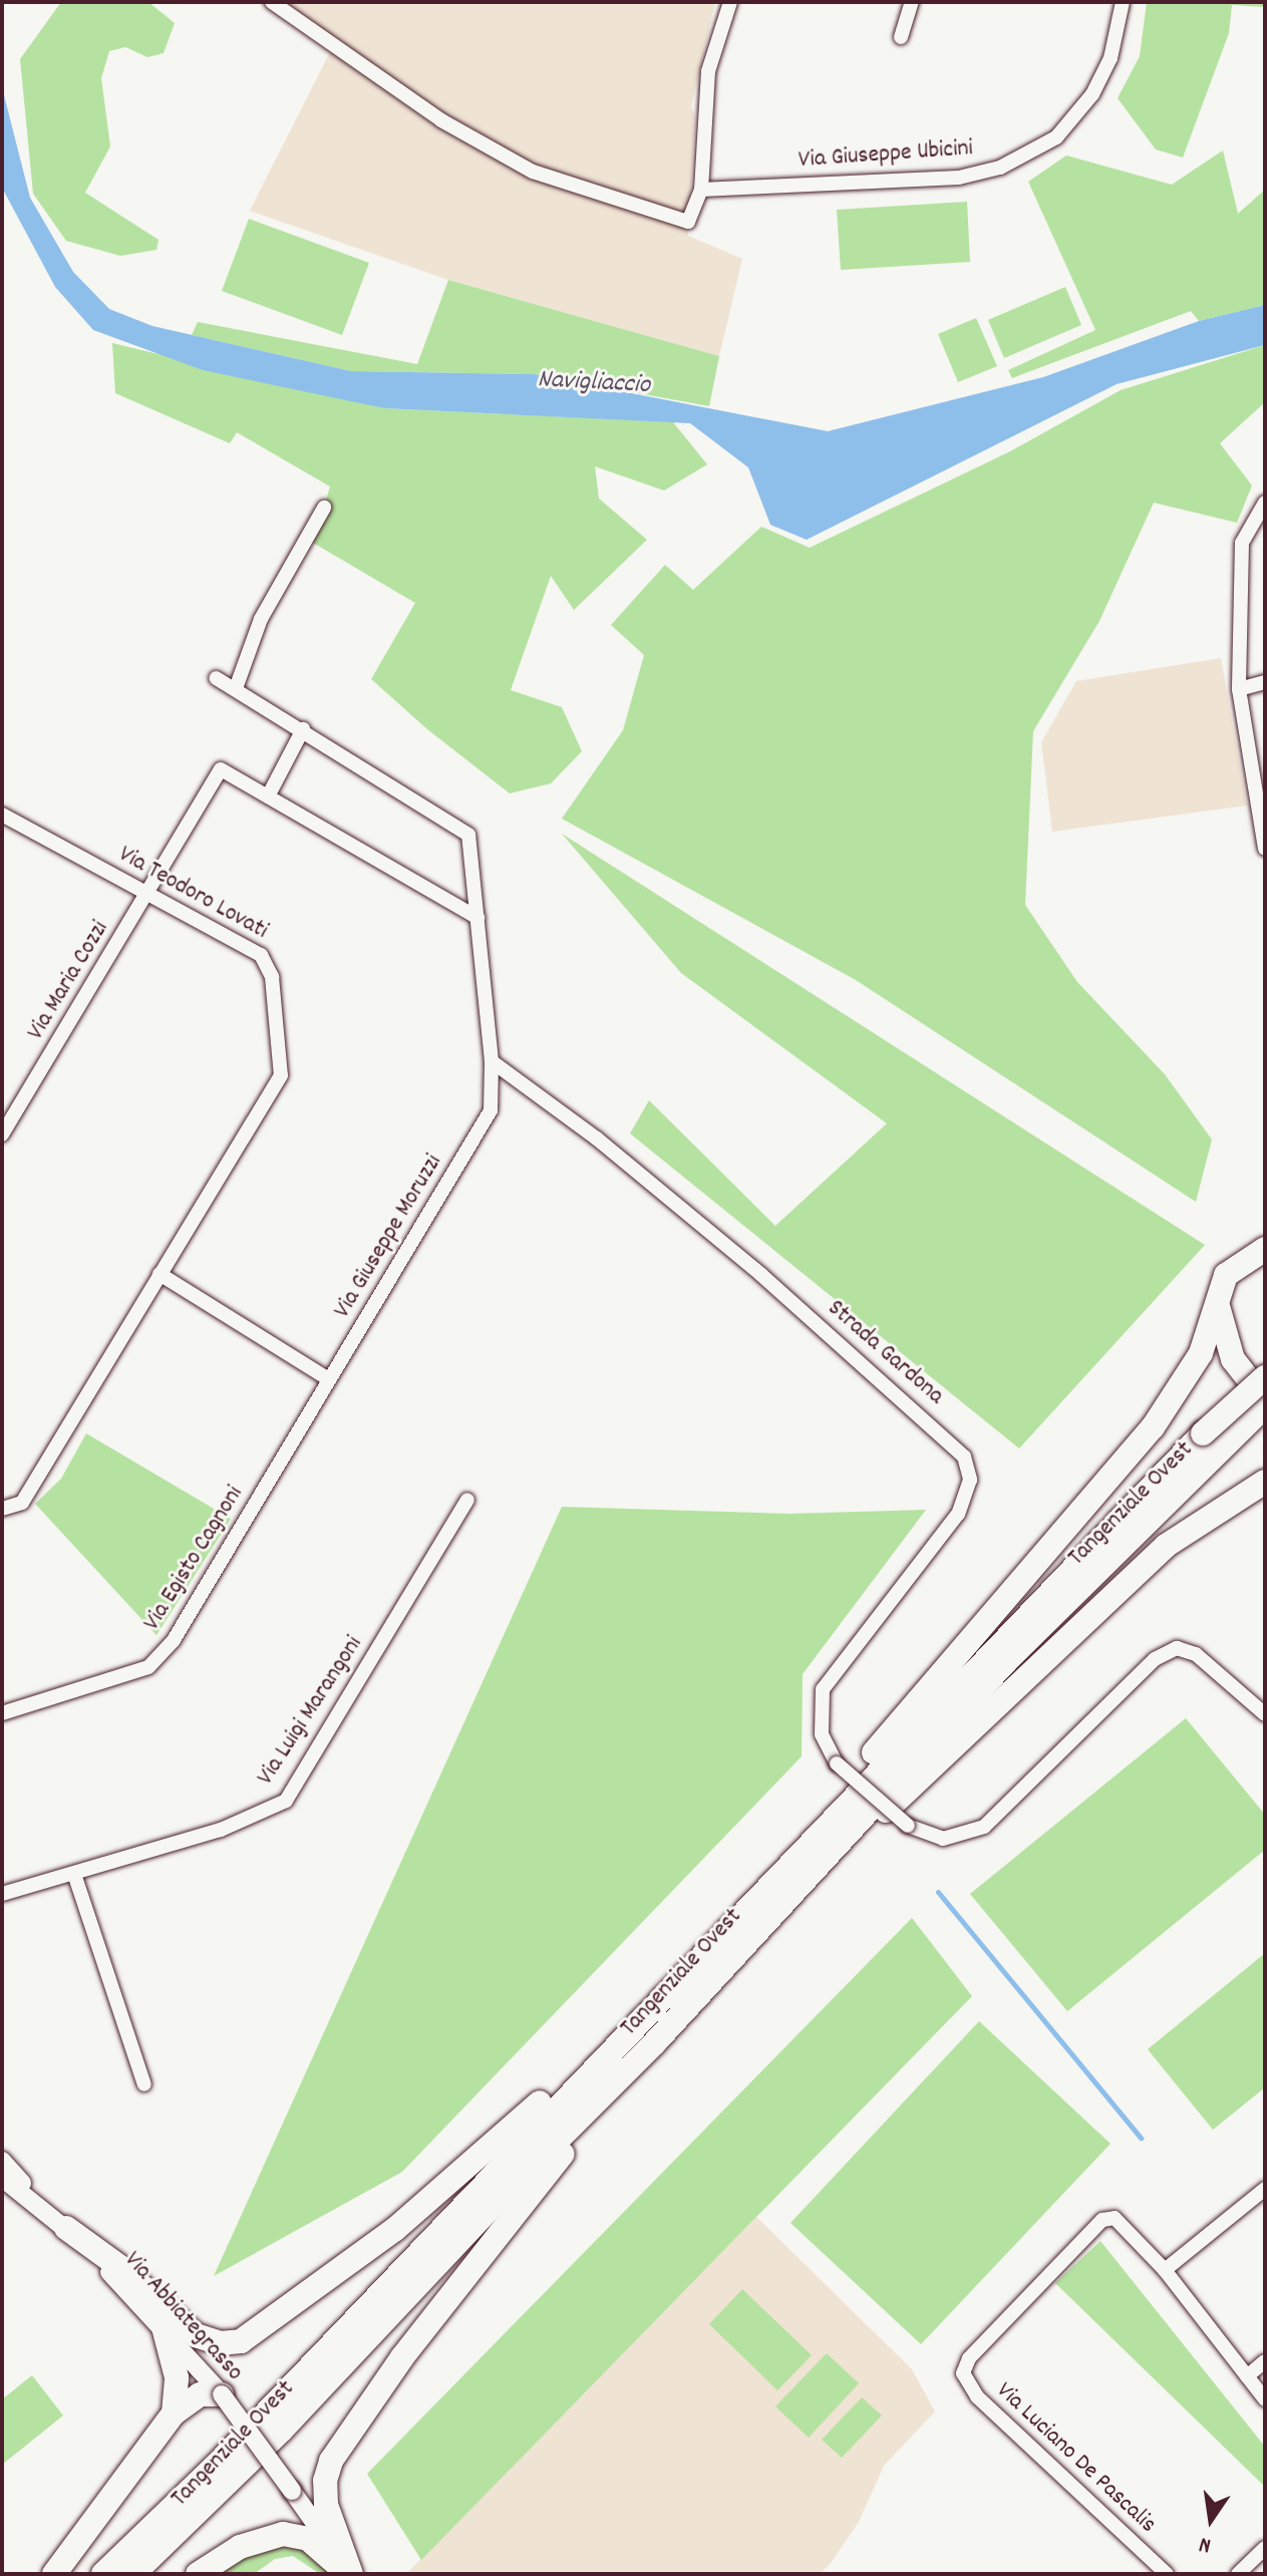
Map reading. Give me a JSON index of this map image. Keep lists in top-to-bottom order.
{
  "streets": {
    "highway": ["Tangenziale Ovest"],
    "main road": ["Via Abbiategrasso"],
    "street": [
      "Via Giuseppe Ubicini",
      "Via Teodoro Lovati",
      "Via Maria Cozzi",
      "Via Giuseppe Moruzzi",
      "Strada Gardona",
      "Via Egisto Cagnoni",
      "Via Luigi Marangoni",
      "Via Luciano De Pascalis"
    ]
  },
  "crossings": [
    ["Via Teodoro Lovati", "Via Maria Cozzi"],
    ["Via Giuseppe Moruzzi", "Strada Gardona"],
    ["Via Giuseppe Moruzzi", "Via Egisto Cagnoni"]
  ],
  "water": ["Navigliaccio"],
  "north": "bottom"
}
